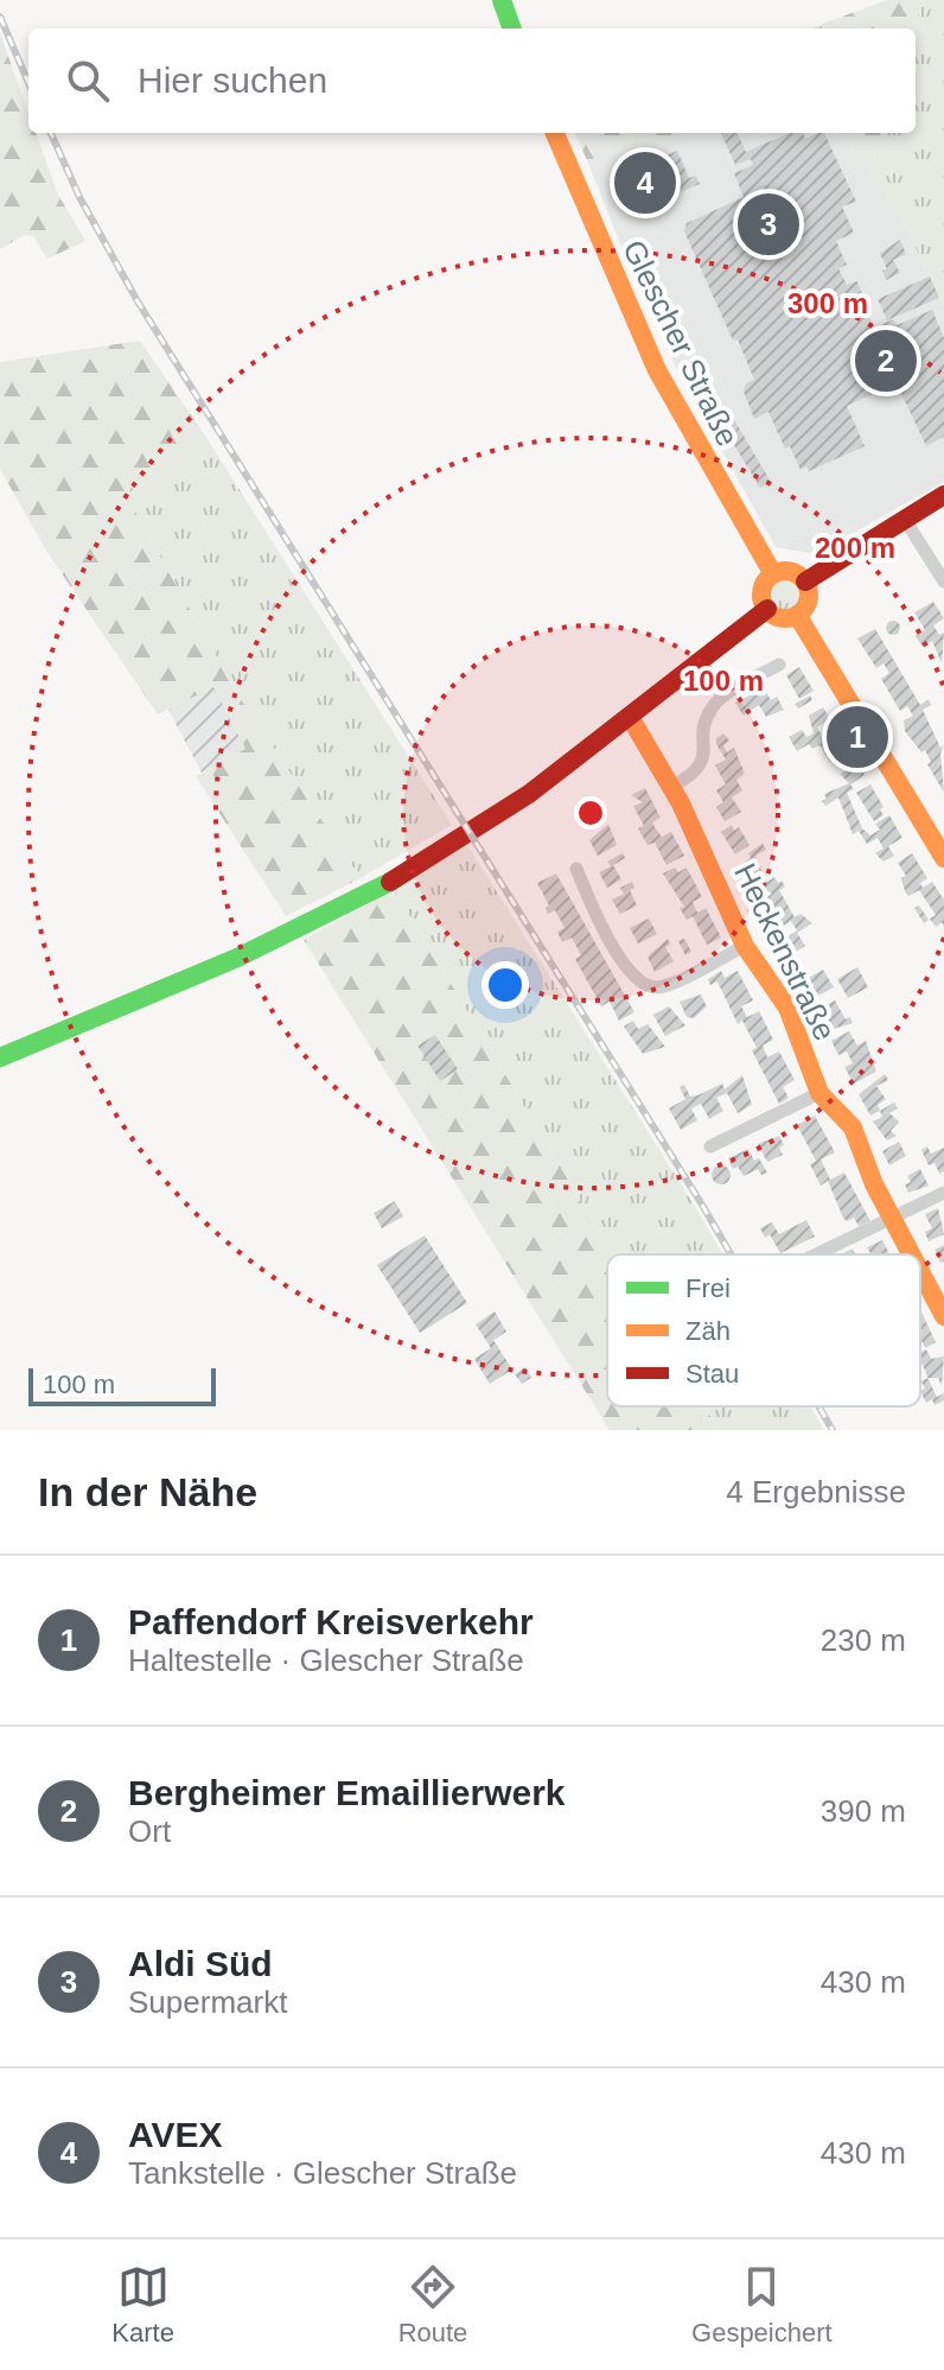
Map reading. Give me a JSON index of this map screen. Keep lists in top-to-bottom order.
{
  "streets": {
    "street": ["Glescher Straße", "Heckenstraße"]
  },
  "legend": ["Frei", "Zäh", "Stau"],
  "scale_bar": "100 m",
  "page": {
    "search": "Hier suchen",
    "pins": [
      "4",
      "3",
      "2",
      "1"
    ],
    "scale": "100 m",
    "heading": ["In der Nähe", "4 Ergebnisse"],
    "list": [
      {
        "mark": "1",
        "name": "Paffendorf Kreisverkehr",
        "note": "Haltestelle · Glescher Straße",
        "value": "230 m"
      },
      {
        "mark": "2",
        "name": "Bergheimer Emaillierwerk",
        "note": "Ort",
        "value": "390 m"
      },
      {
        "mark": "3",
        "name": "Aldi Süd",
        "note": "Supermarkt",
        "value": "430 m"
      },
      {
        "mark": "4",
        "name": "AVEX",
        "note": "Tankstelle · Glescher Straße",
        "value": "430 m"
      }
    ],
    "nav": ["Karte", "Route", "Gespeichert"]
  },
  "rings": ["300 m", "200 m", "100 m"]
}
